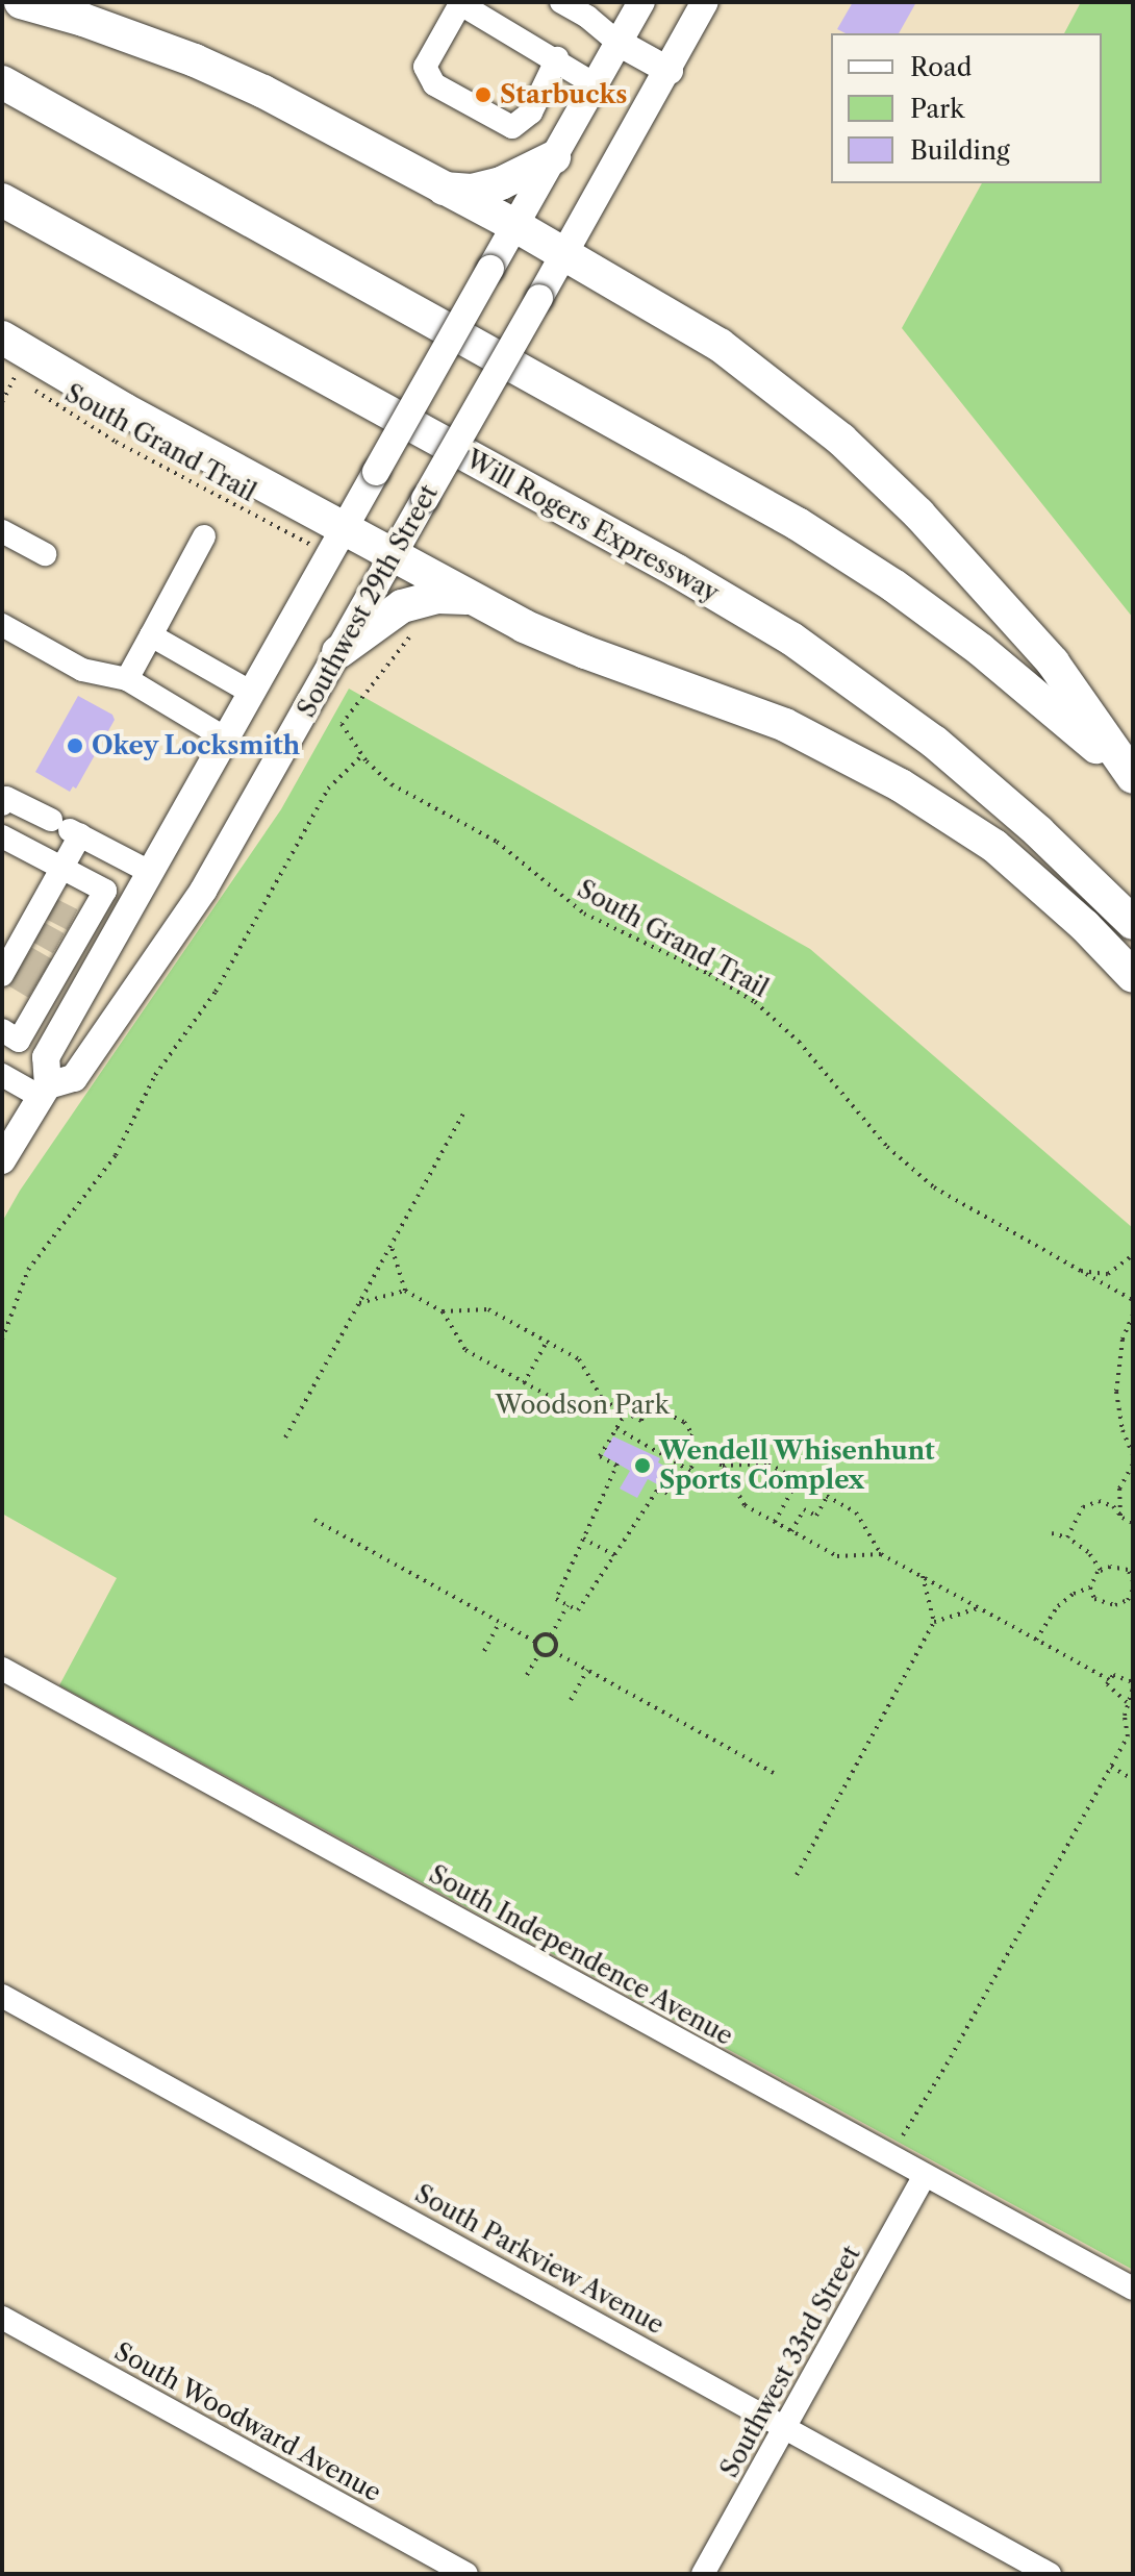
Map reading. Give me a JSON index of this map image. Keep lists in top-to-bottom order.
{
  "streets": {
    "highway": ["Will Rogers Expressway"],
    "main road": ["Southwest 29th Street"],
    "street": [
      "South Independence Avenue",
      "South Parkview Avenue",
      "Southwest 33rd Street",
      "South Woodward Avenue"
    ],
    "path": ["South Grand Trail"]
  },
  "crossings": [
    ["South Independence Avenue", "Southwest 33rd Street"],
    ["South Parkview Avenue", "Southwest 33rd Street"]
  ],
  "parks": ["Woodson Park"],
  "places": ["Starbucks", "Okey Locksmith", "Wendell Whisenhunt Sports Complex"],
  "legend": ["Road", "Park", "Building"]
}
